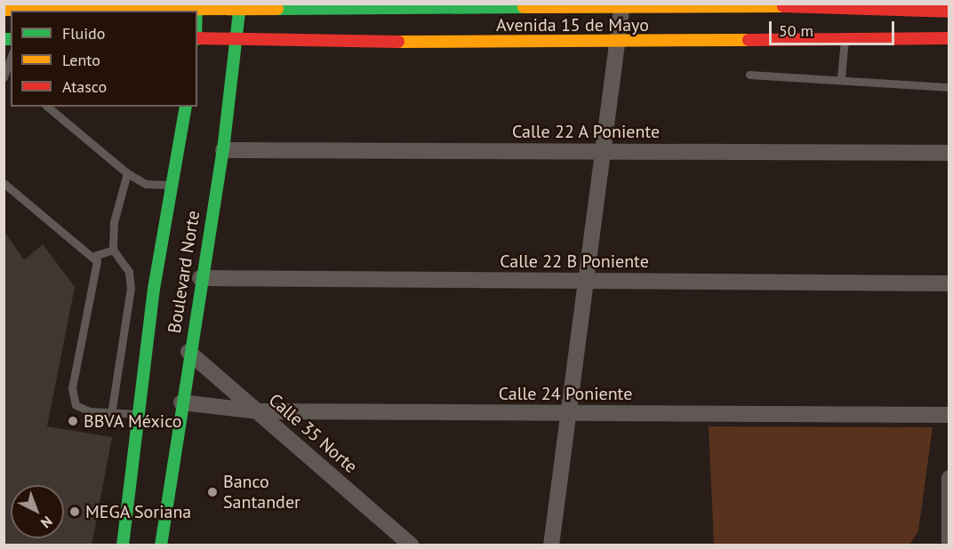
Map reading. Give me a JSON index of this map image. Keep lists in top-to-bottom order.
{
  "streets": {
    "main road": ["Avenida 15 de Mayo", "Boulevard Norte"],
    "street": [
      "Calle 22 A Poniente",
      "Calle 22 B Poniente",
      "Calle 24 Poniente",
      "Calle 35 Norte"
    ]
  },
  "crossings": [
    ["Avenida 15 de Mayo", "Boulevard Norte"],
    ["Calle 22 A Poniente", "Boulevard Norte"],
    ["Calle 22 B Poniente", "Boulevard Norte"],
    ["Boulevard Norte", "Calle 24 Poniente"],
    ["Boulevard Norte", "Calle 35 Norte"],
    ["Calle 24 Poniente", "Calle 35 Norte"]
  ],
  "places": ["BBVA México", "Banco Santander", "MEGA Soriana"],
  "legend": ["Fluido", "Lento", "Atasco"],
  "scale_bar": "50 m",
  "north": "bottom right"
}
